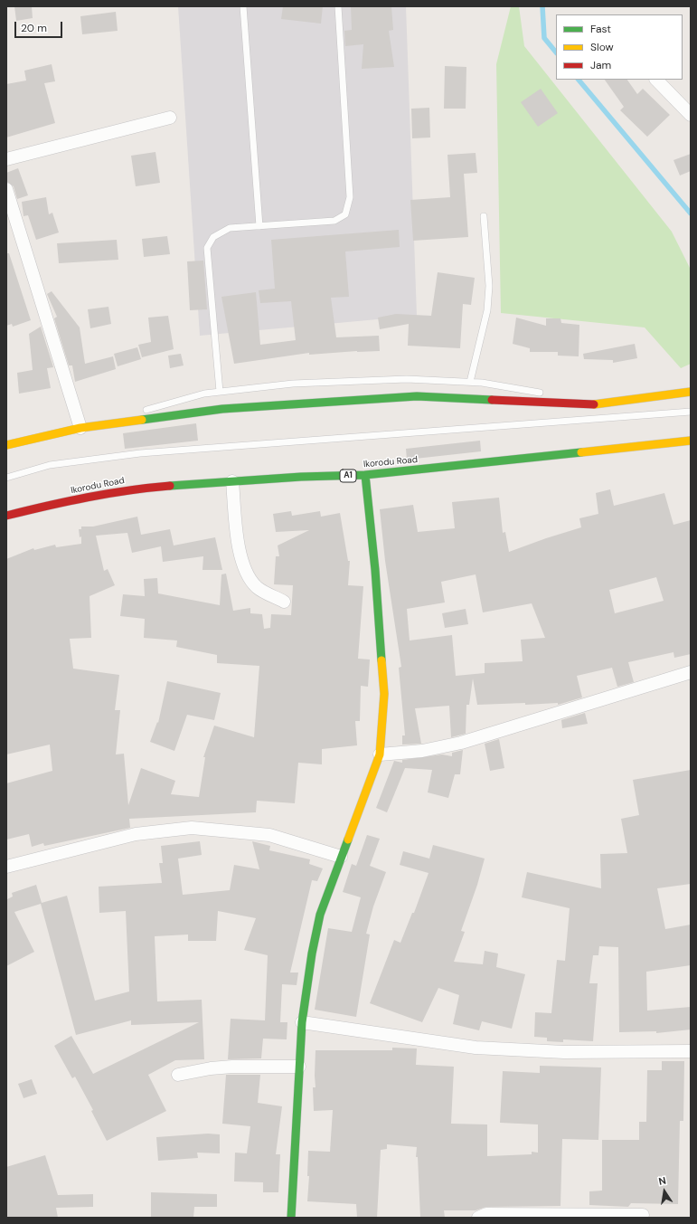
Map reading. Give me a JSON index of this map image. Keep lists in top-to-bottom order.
{
  "streets": {
    "main road": ["Ikorodu Road", "A1"]
  },
  "legend": ["Fast", "Slow", "Jam"],
  "scale_bar": "20 m",
  "north": "top"
}
